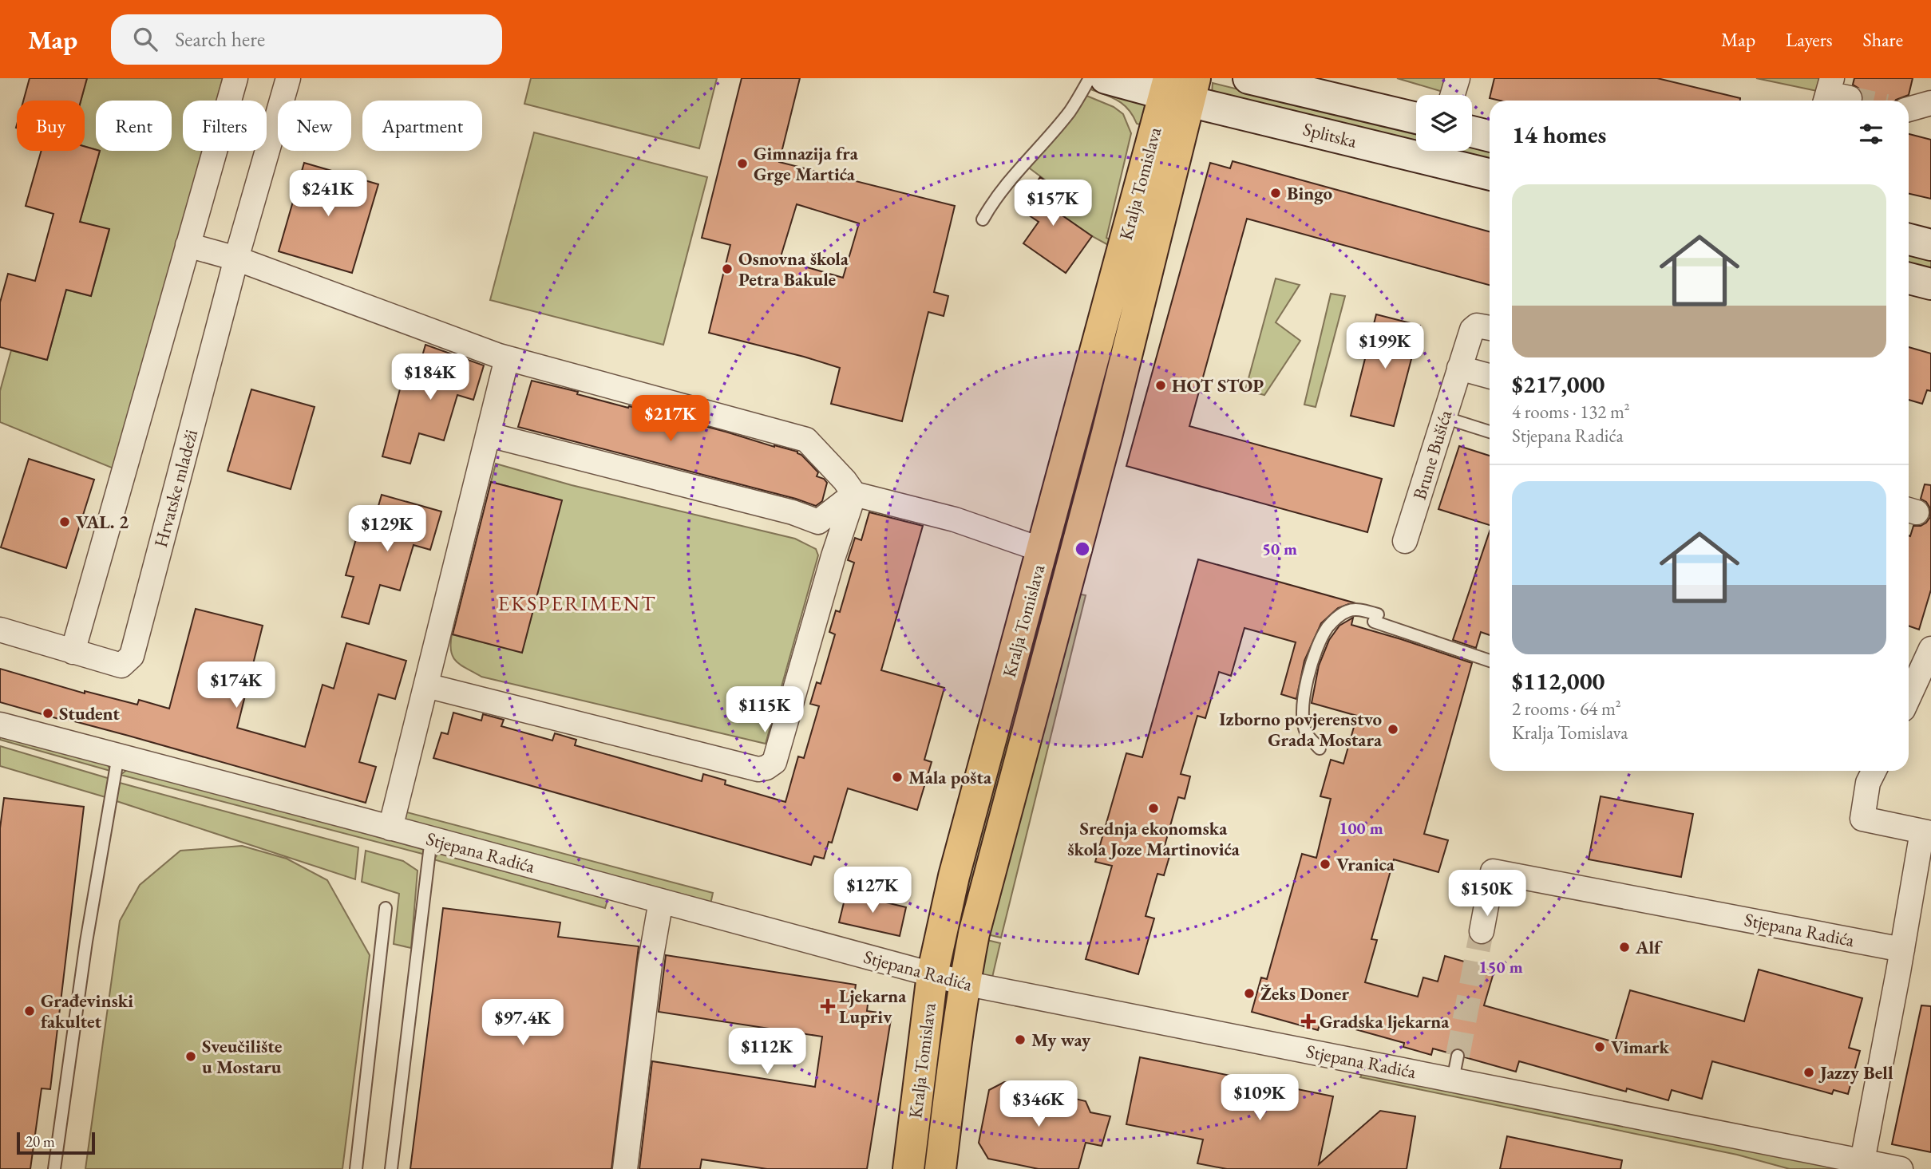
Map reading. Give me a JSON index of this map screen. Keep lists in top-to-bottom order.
{
  "streets": {
    "main road": ["Splitska", "Kralja Tomislava"],
    "street": ["Brune Bušića", "Hrvatske mladeži", "Stjepana Radića"]
  },
  "crossings": [
    ["Splitska", "Kralja Tomislava"],
    ["Kralja Tomislava", "Stjepana Radića"]
  ],
  "districts": ["EKSPERIMENT"],
  "places": {
    "other": [
      "Gimnazija fra Grge Martića",
      "Bingo",
      "Osnovna škola Petra Bakule",
      "HOT STOP",
      "VAL. 2",
      "Student",
      "Izborno povjerenstvo Grada Mostara",
      "Mala pošta",
      "Srednja ekonomska škola Joze Martinovića",
      "Vranica",
      "Alf",
      "Žeks Doner",
      "Građevinski fakultet",
      "My way",
      "Vimark",
      "Sveučilište u Mostaru",
      "Jazzy Bell"
    ],
    "health": ["Ljekarna Lupriv", "Gradska ljekarna"]
  },
  "scale_bar": "20 m",
  "page": {
    "header": "Map",
    "search": "Search here",
    "nav": ["Map", "Layers", "Share"],
    "chip": [
      "Buy",
      "Rent",
      "Filters",
      "New",
      "Apartment"
    ],
    "heading": "14 homes",
    "list": [
      {
        "name": "$217,000",
        "note": "4 rooms · 132 m² · Stjepana Radića"
      },
      {
        "name": "$112,000",
        "note": "2 rooms · 64 m² · Kralja Tomislava"
      }
    ],
    "price": [
      "$241K",
      "$157K",
      "$199K",
      "$184K",
      "$217K",
      "$129K",
      "$174K",
      "$115K",
      "$127K",
      "$150K",
      "$97.4K",
      "$112K",
      "$109K",
      "$346K"
    ],
    "scale": "20 m"
  },
  "rings": ["50 m", "100 m", "150 m"]
}
